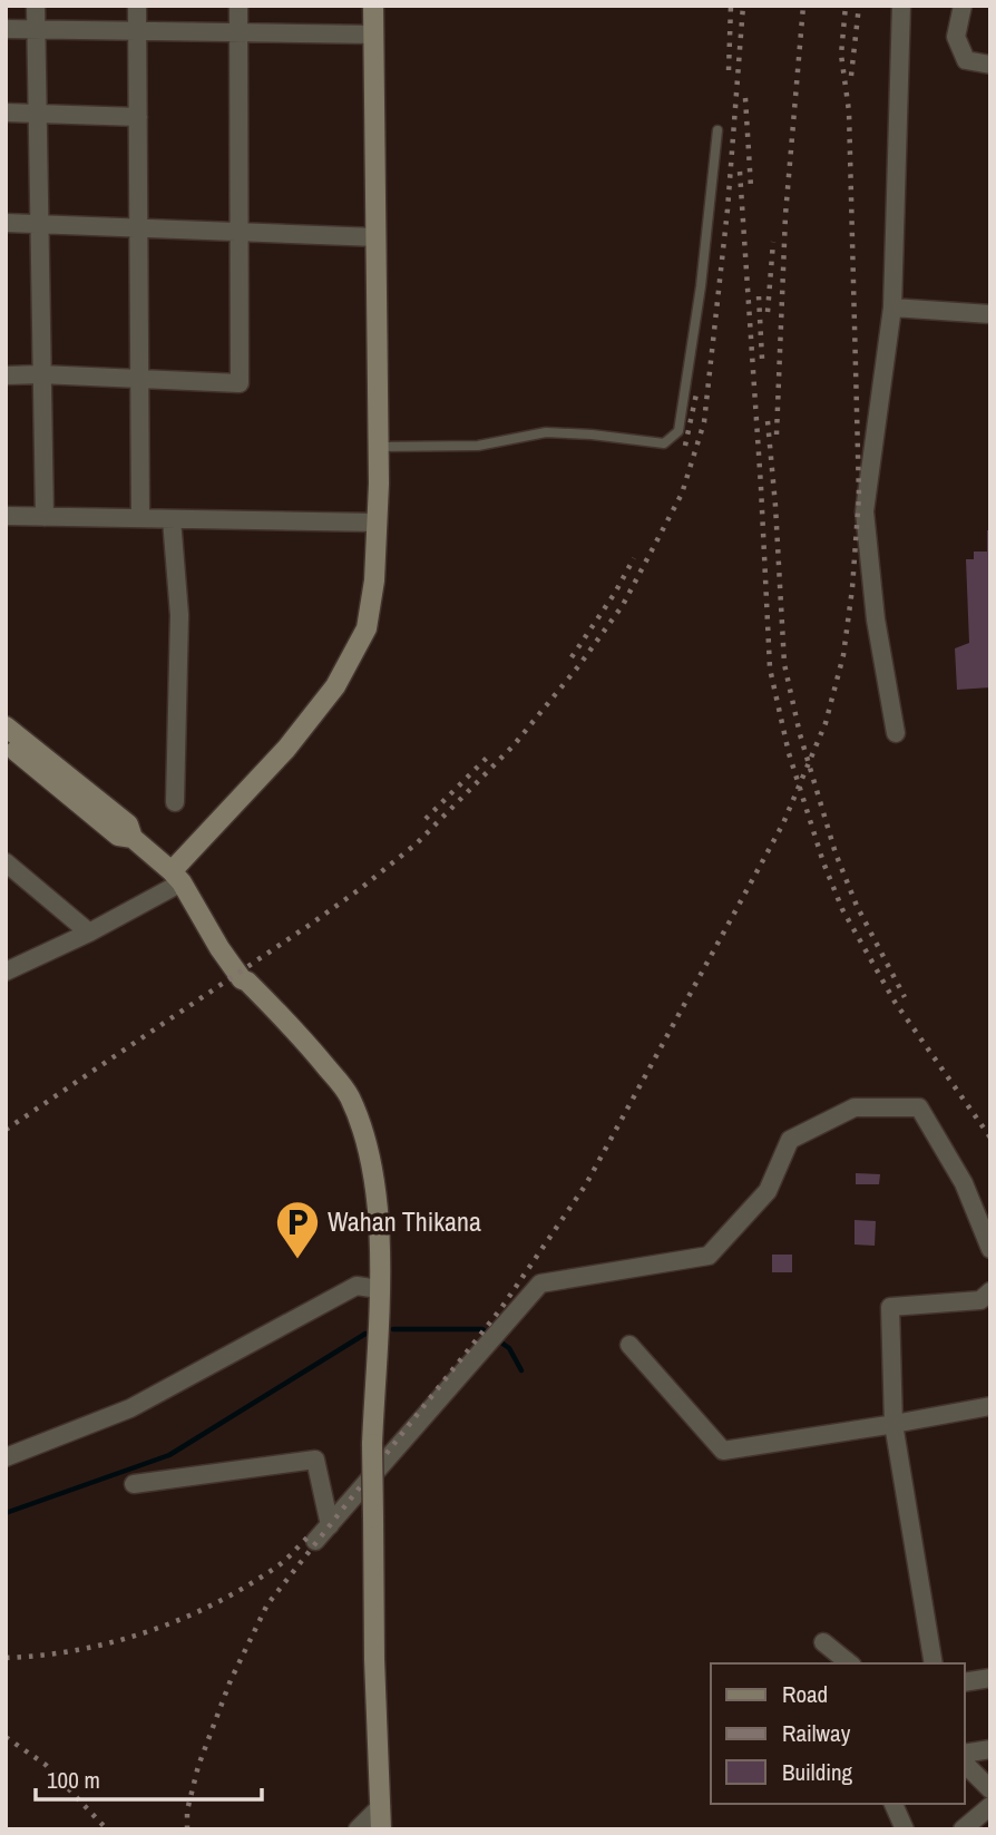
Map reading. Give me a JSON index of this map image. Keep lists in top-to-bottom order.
{
  "places": {
    "parking": ["Wahan Thikana"]
  },
  "legend": ["Road", "Railway", "Building"],
  "scale_bar": "100 m"
}
